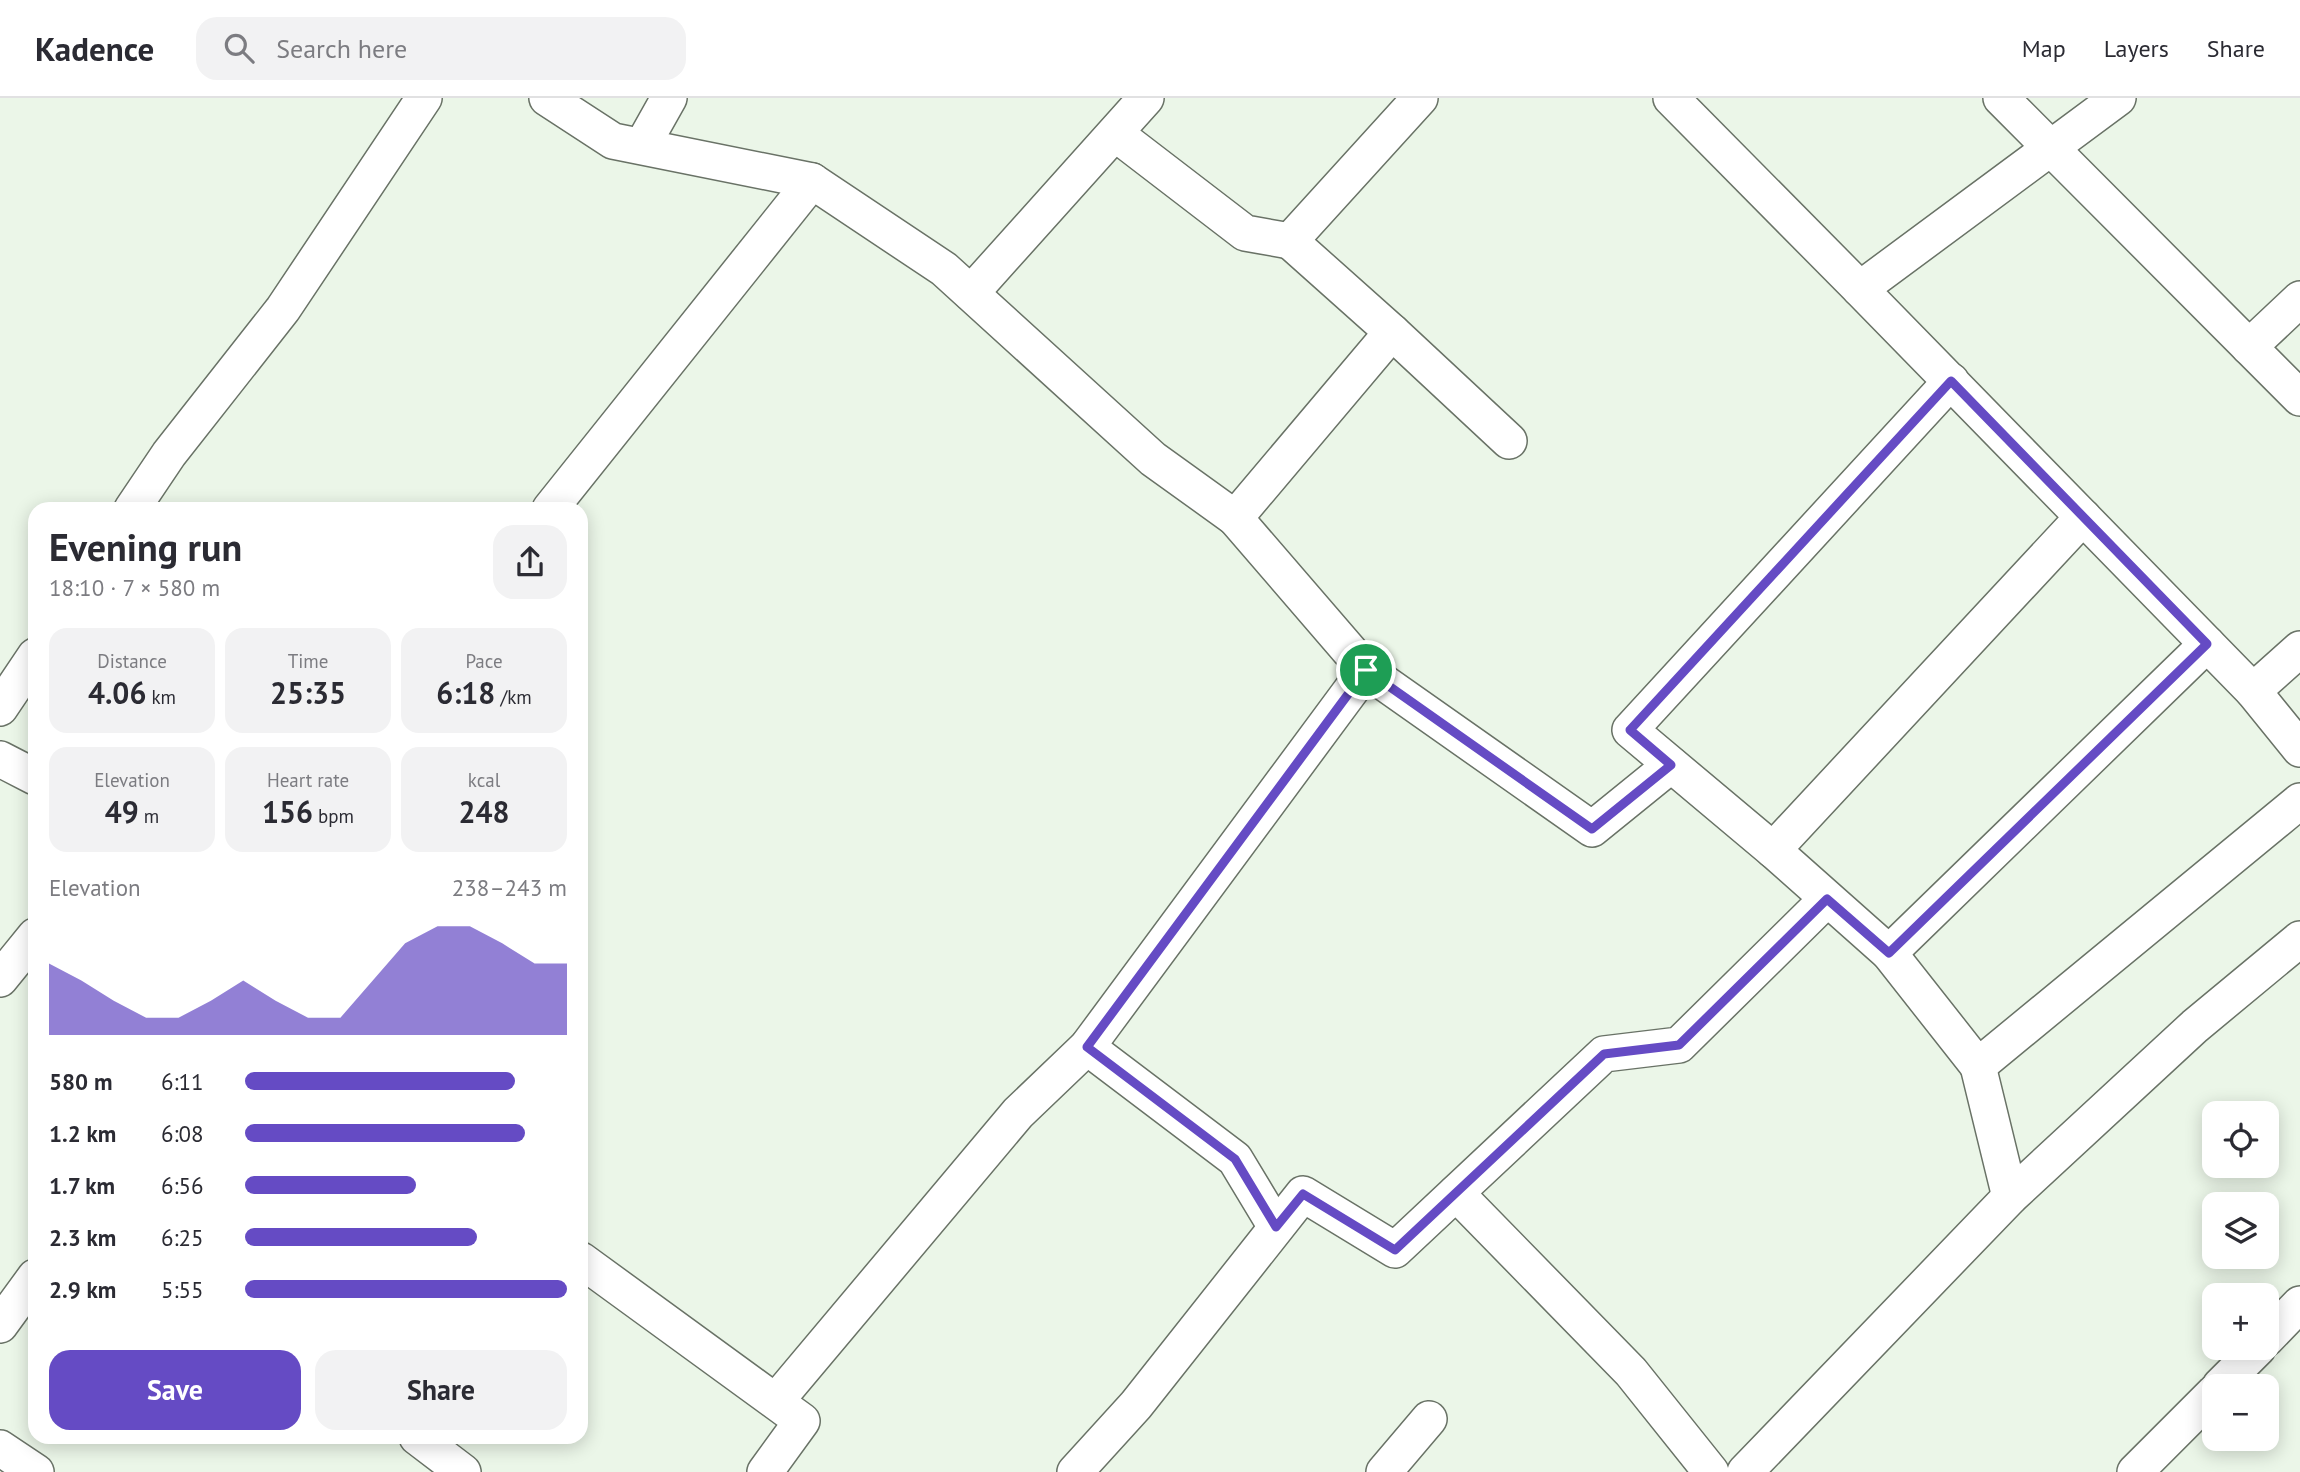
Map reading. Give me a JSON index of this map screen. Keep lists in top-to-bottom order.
{
  "page": {
    "header": "Kadence",
    "search": "Search here",
    "nav": ["Map", "Layers", "Share"],
    "heading": ["Evening run", "18:10 · 7 × 580 m"],
    "stats": [
      ["Distance", "4.06 km"],
      ["Time", "25:35"],
      ["Pace", "6:18 /km"],
      ["Elevation", "49 m"],
      ["Heart rate", "156 bpm"],
      ["kcal", "248"]
    ],
    "chart": ["Elevation", "238–243 m"],
    "list": [
      {
        "name": "580 m",
        "note": "6:11"
      },
      {
        "name": "1.2 km",
        "note": "6:08"
      },
      {
        "name": "1.7 km",
        "note": "6:56"
      },
      {
        "name": "2.3 km",
        "note": "6:25"
      },
      {
        "name": "2.9 km",
        "note": "5:55"
      }
    ],
    "map_buttons": ["+", "−"],
    "buttons": ["Save", "Share"]
  }
}
